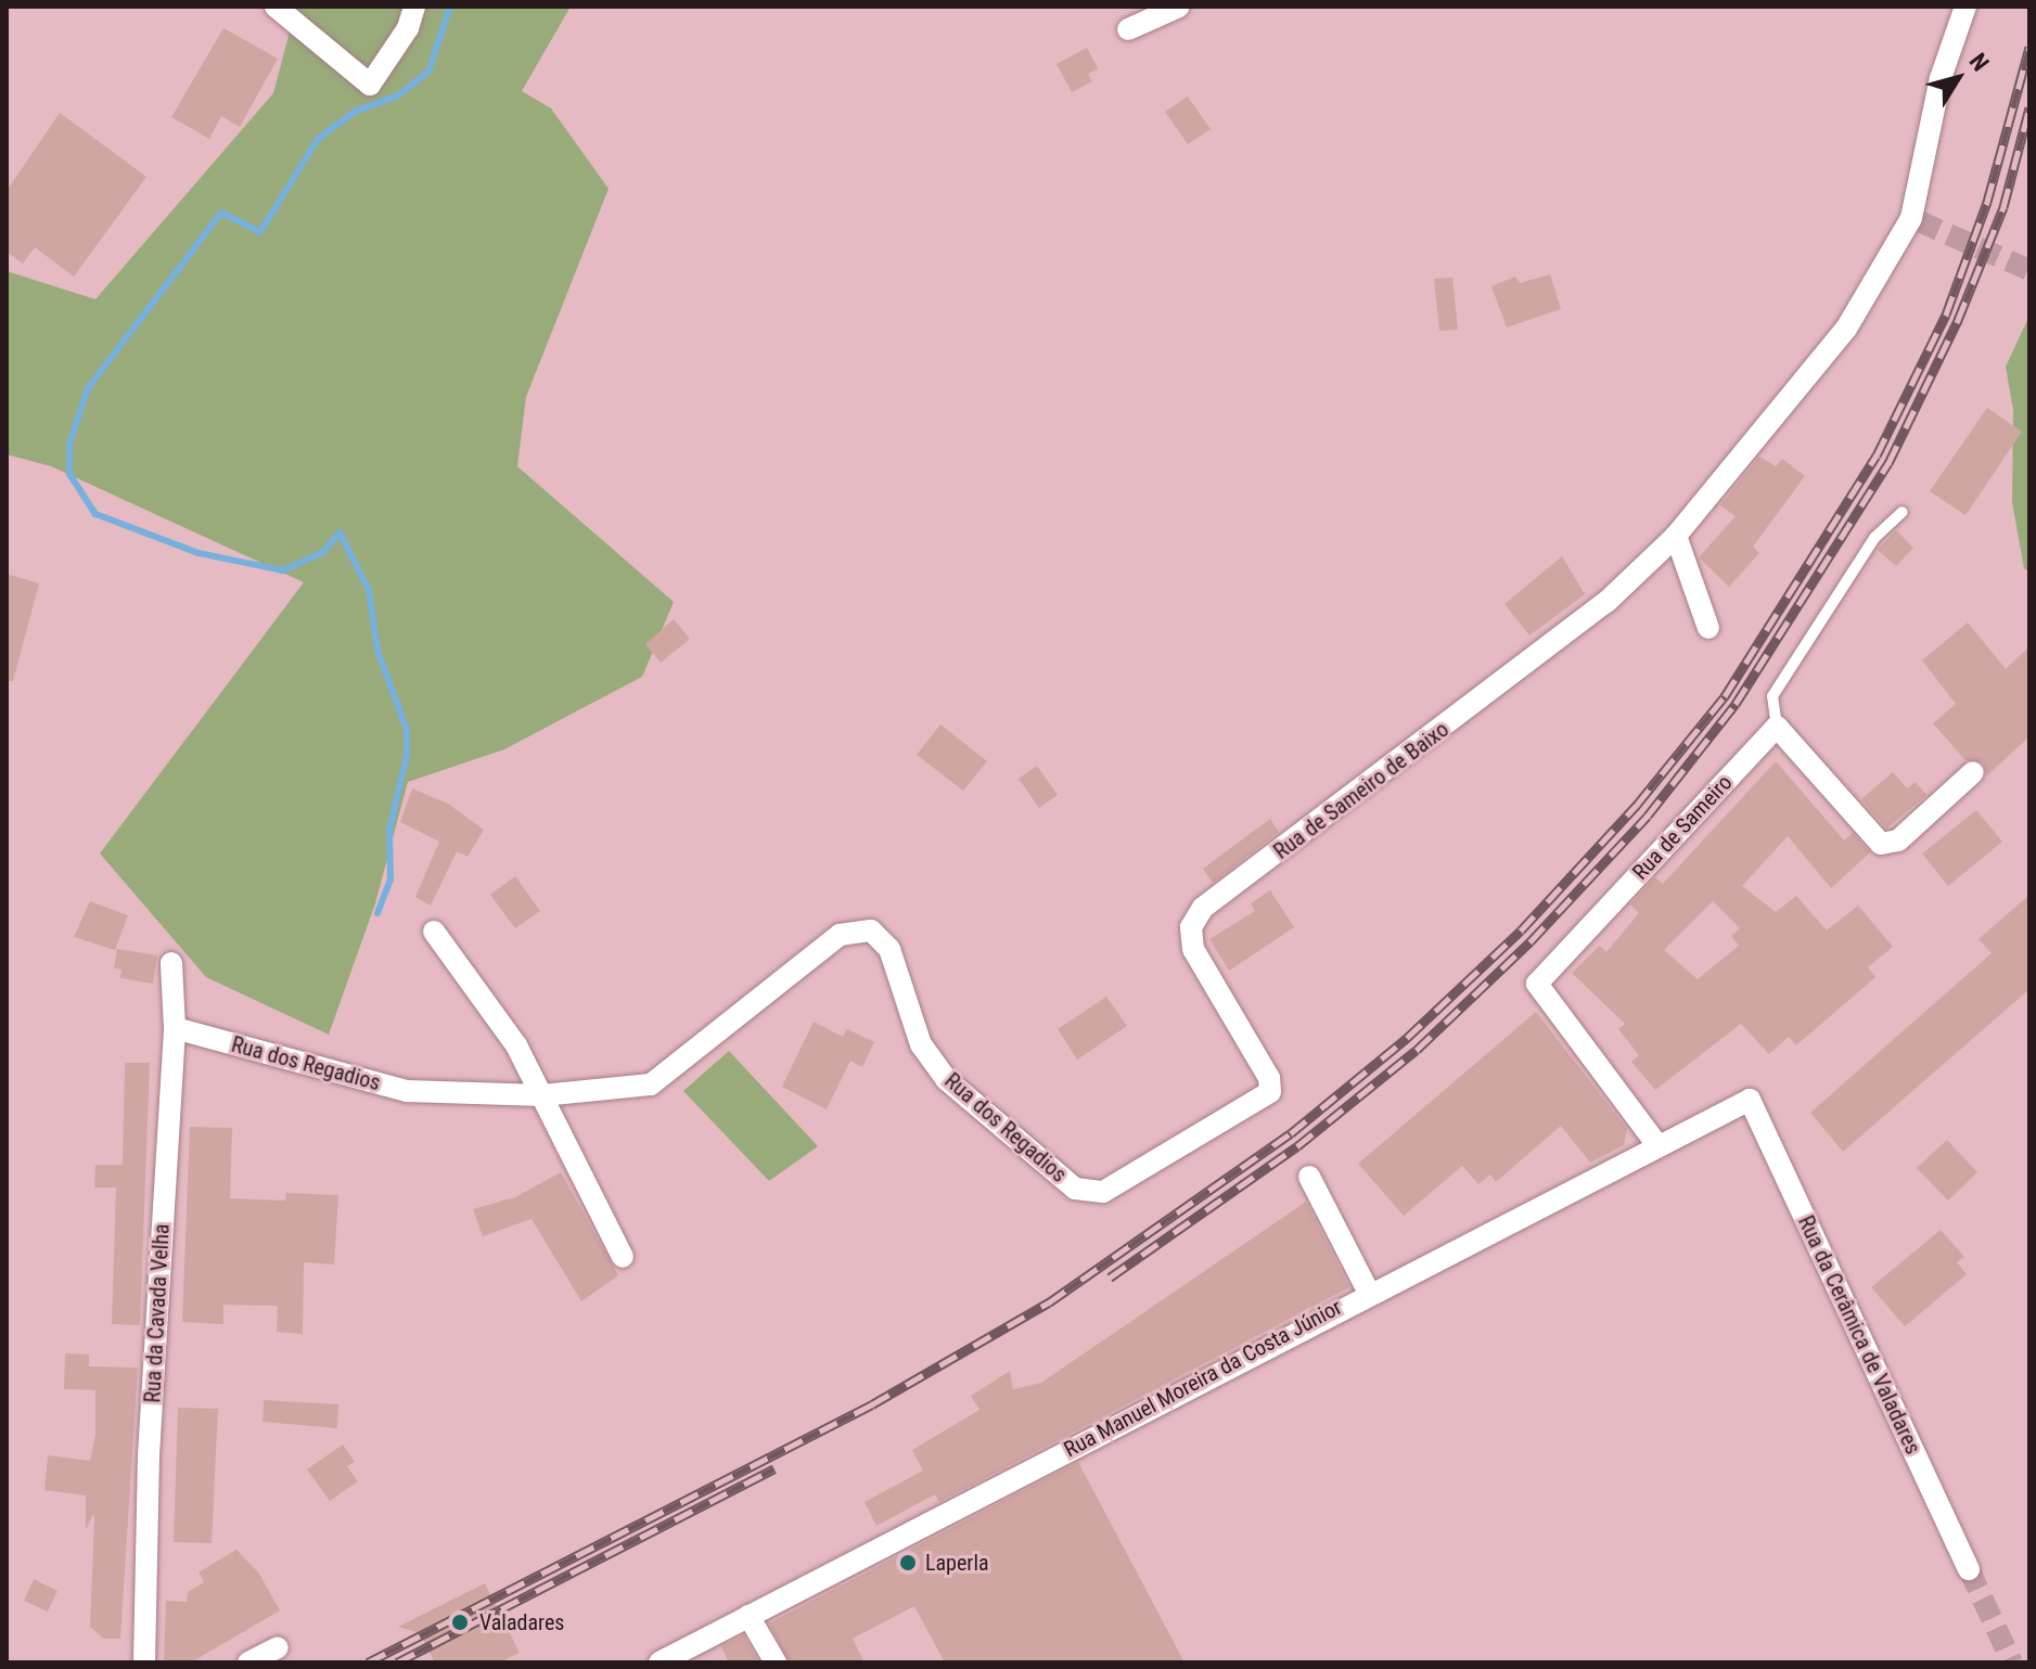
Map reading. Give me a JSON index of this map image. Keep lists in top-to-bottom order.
{
  "streets": {
    "street": [
      "Rua de Sameiro de Baixo",
      "Rua de Sameiro",
      "Rua dos Regadios",
      "Rua da Cavada Velha",
      "Rua da Cerâmica de Valadares",
      "Rua Manuel Moreira da Costa Júnior"
    ]
  },
  "crossings": [
    ["Rua de Sameiro de Baixo", "Rua dos Regadios"],
    ["Rua de Sameiro", "Rua Manuel Moreira da Costa Júnior"],
    ["Rua dos Regadios", "Rua da Cavada Velha"],
    ["Rua da Cerâmica de Valadares", "Rua Manuel Moreira da Costa Júnior"]
  ],
  "places": ["Laperla", "Valadares"],
  "north": "top right"
}
